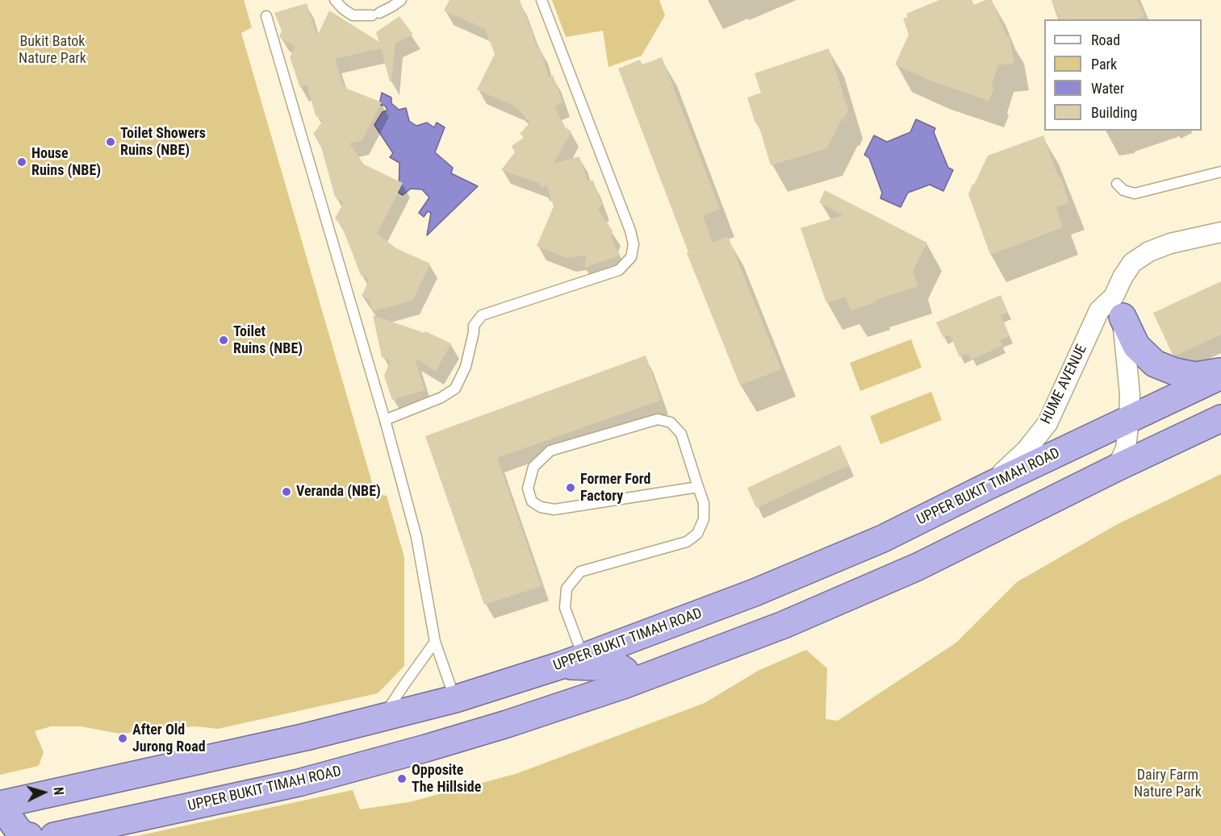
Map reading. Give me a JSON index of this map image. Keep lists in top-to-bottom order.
{
  "streets": {
    "highway": ["UPPER BUKIT TIMAH ROAD"],
    "street": ["HUME AVENUE"]
  },
  "crossings": [
    ["HUME AVENUE", "UPPER BUKIT TIMAH ROAD"]
  ],
  "parks": ["Bukit Batok Nature Park", "Dairy Farm Nature Park"],
  "places": [
    "Toilet Showers Ruins (NBE)",
    "House Ruins (NBE)",
    "Toilet Ruins (NBE)",
    "Former Ford Factory",
    "Veranda (NBE)",
    "After Old Jurong Road",
    "Opposite The Hillside"
  ],
  "legend": [
    "Road",
    "Park",
    "Water",
    "Building"
  ],
  "north": "right"
}
